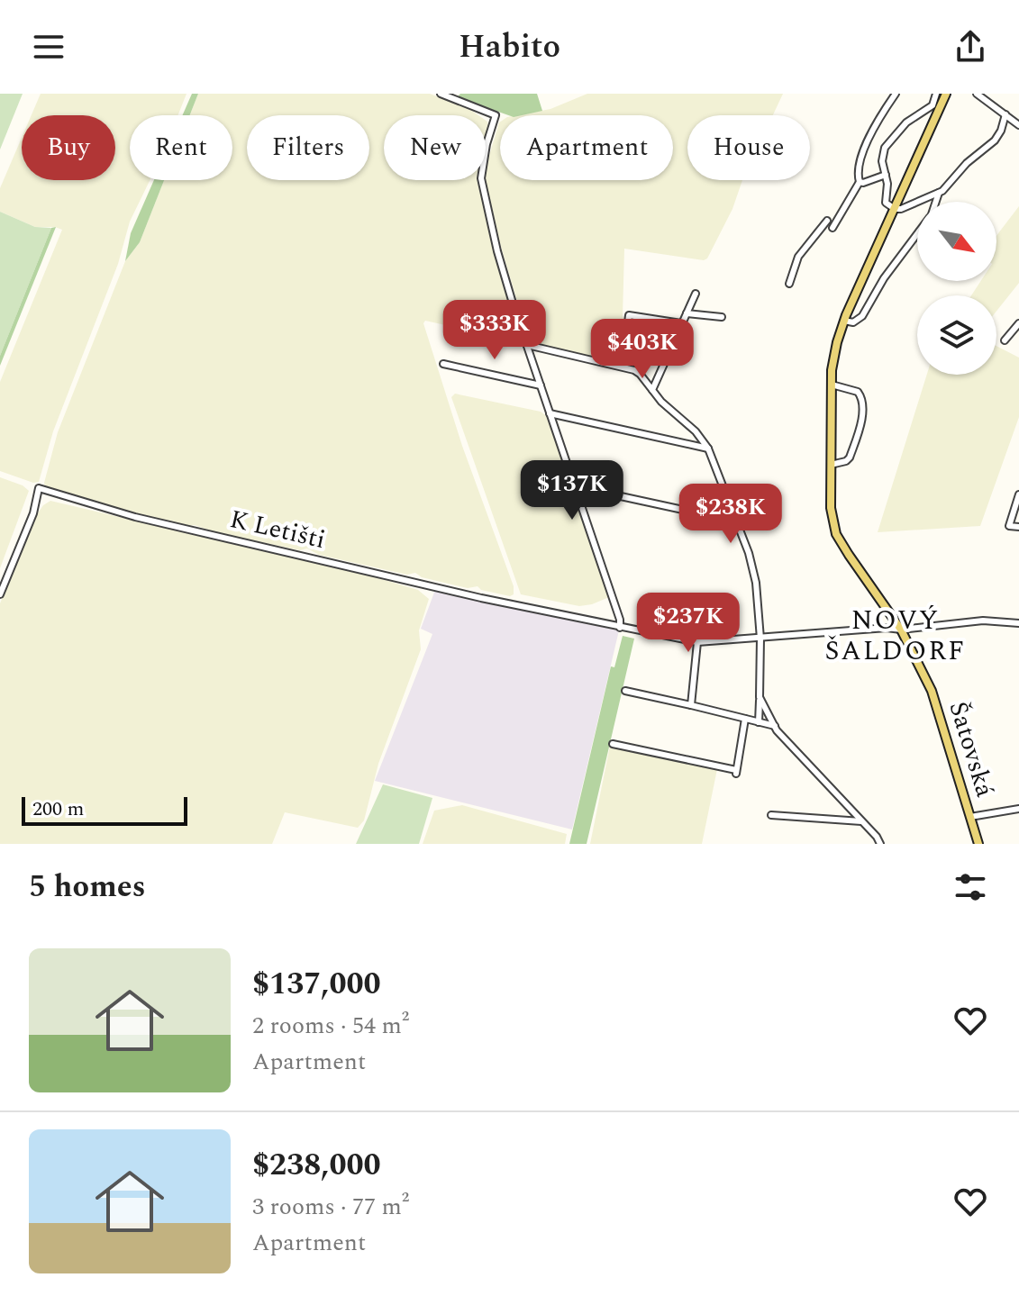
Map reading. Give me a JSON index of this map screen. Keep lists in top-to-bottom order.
{
  "streets": {
    "main road": ["Šatovská"],
    "street": ["K Letišti"]
  },
  "districts": ["NOVÝ ŠALDORF"],
  "scale_bar": "200 m",
  "north": "bottom right",
  "page": {
    "header": "Habito",
    "chip": [
      "Buy",
      "Rent",
      "Filters",
      "New",
      "Apartment",
      "House"
    ],
    "price": [
      "$333K",
      "$403K",
      "$137K",
      "$238K",
      "$237K"
    ],
    "scale": "200 m",
    "heading": "5 homes",
    "list": [
      {
        "name": "$137,000",
        "note": "2 rooms · 54 m² · Apartment"
      },
      {
        "name": "$238,000",
        "note": "3 rooms · 77 m² · Apartment"
      }
    ]
  }
}
